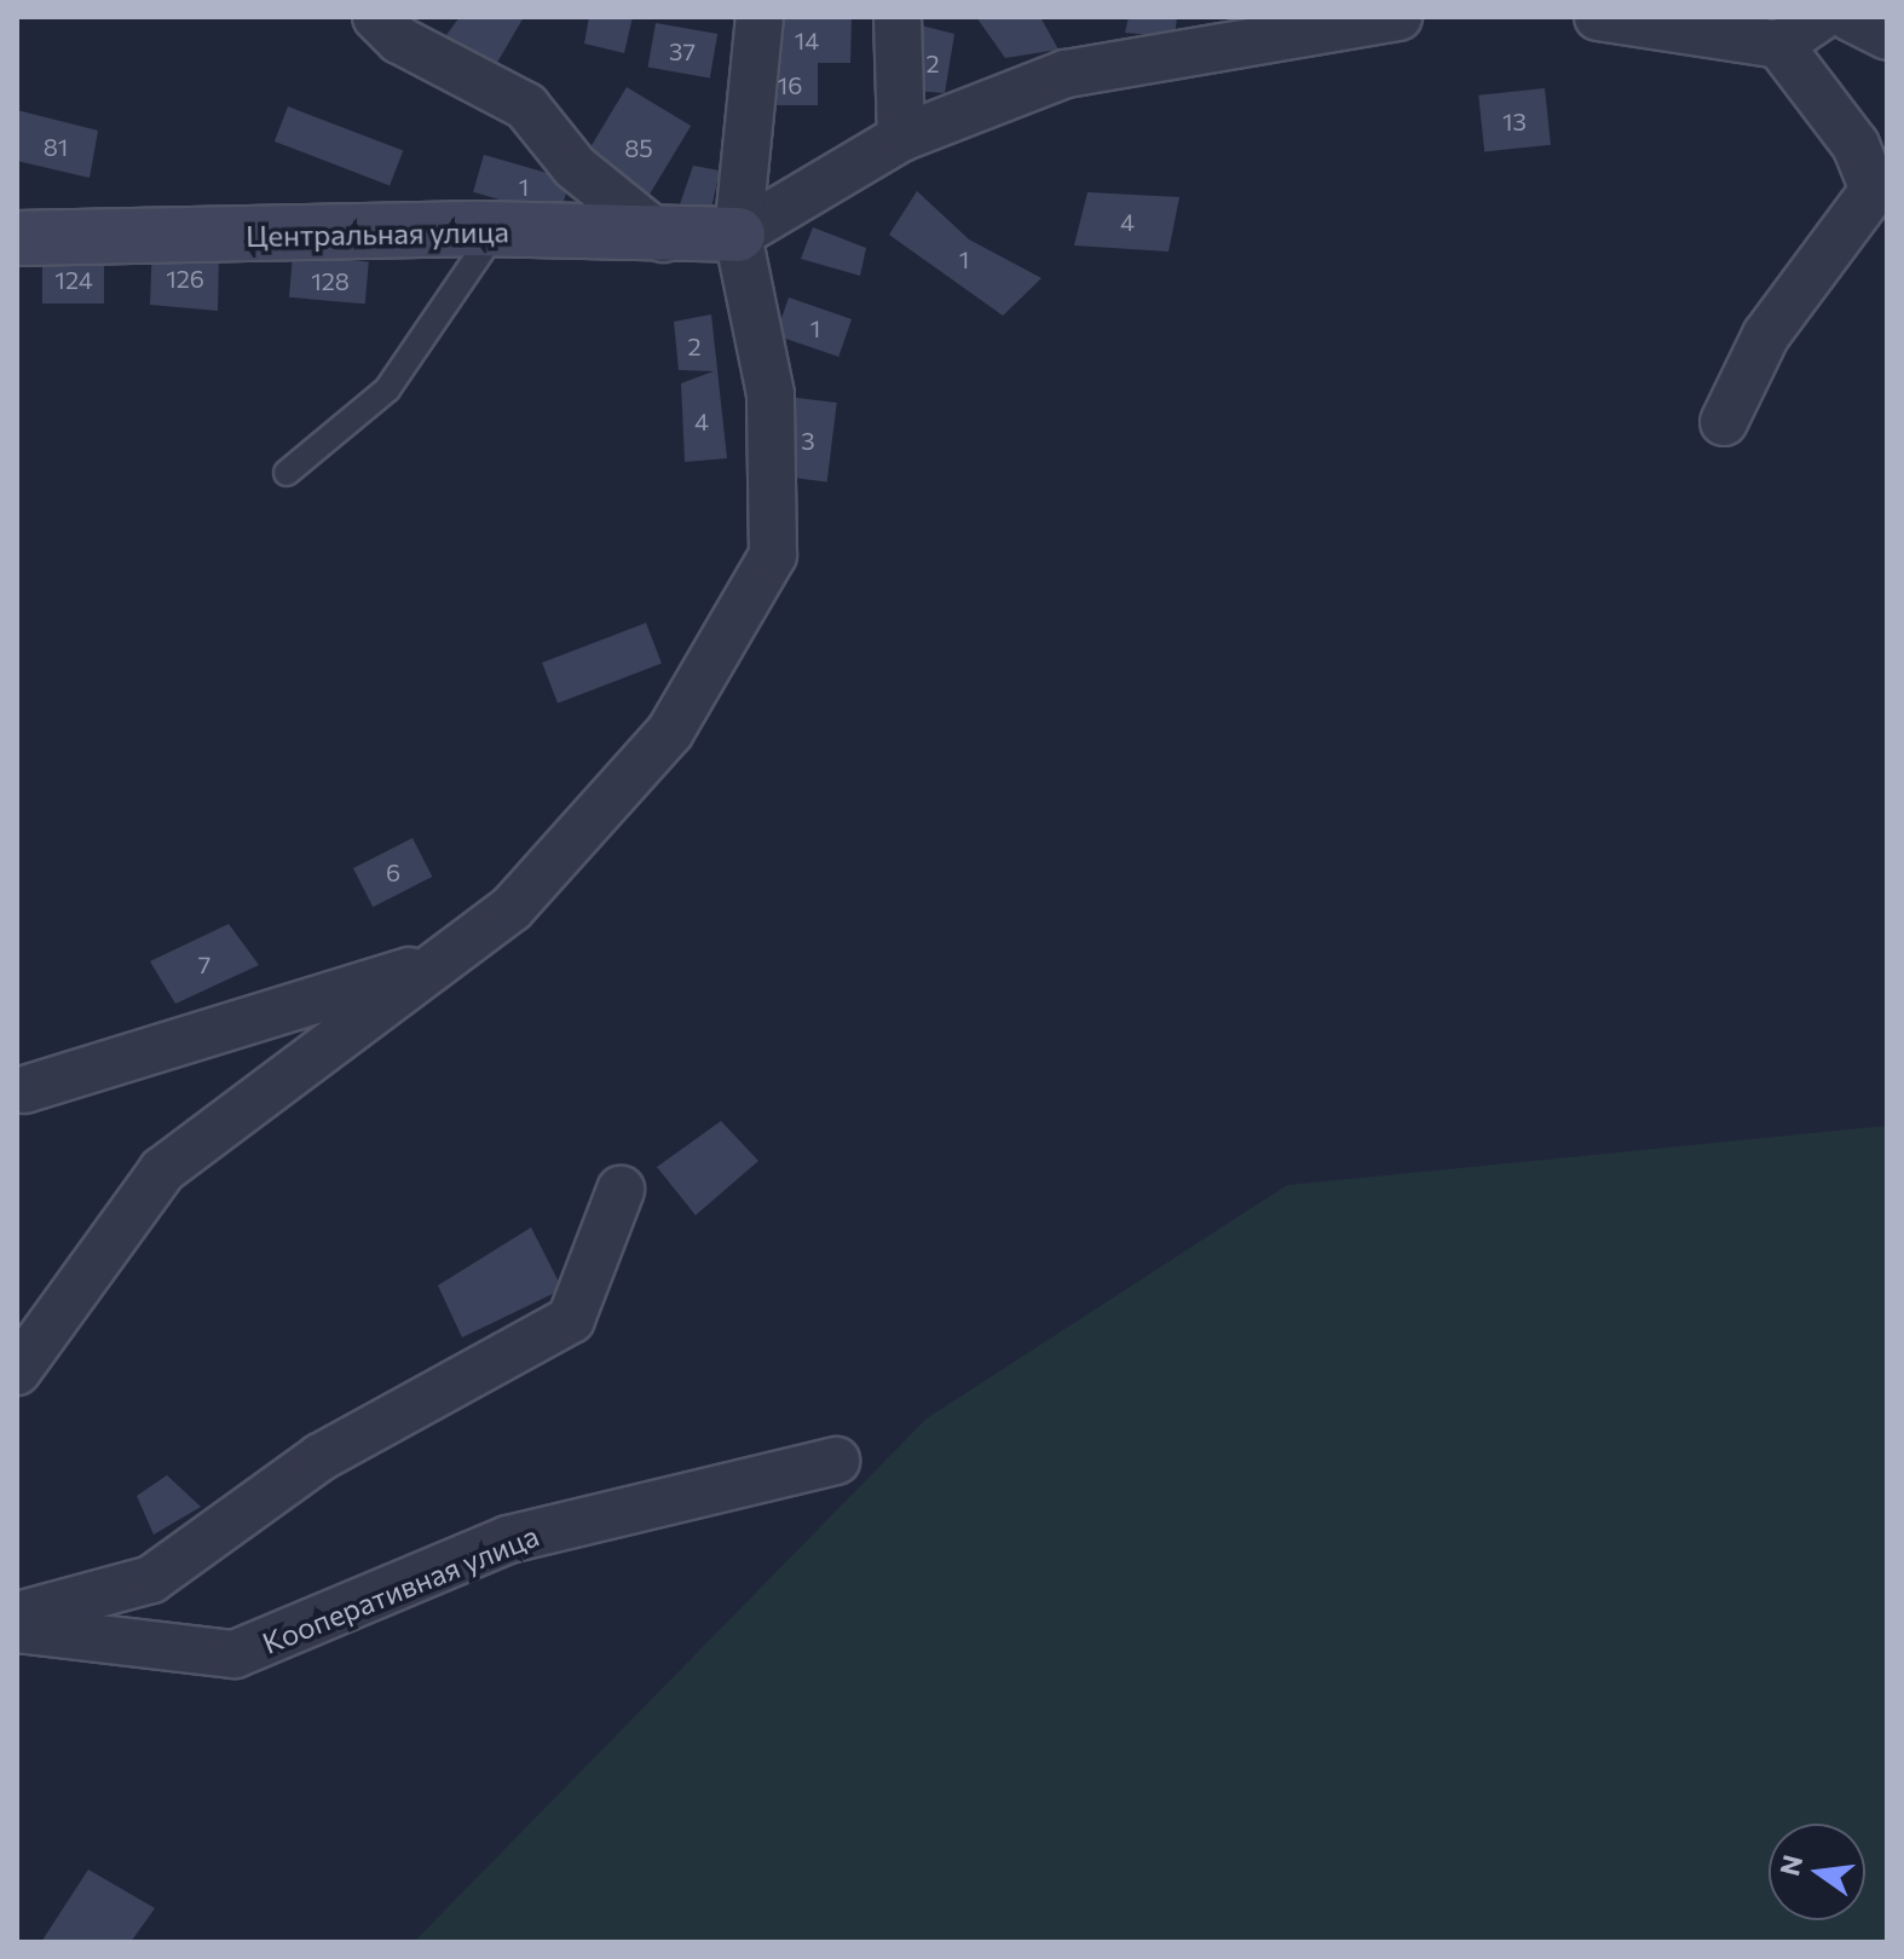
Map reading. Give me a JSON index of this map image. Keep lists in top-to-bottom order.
{
  "streets": {
    "street": ["Центральная улица", "Кооперативная улица"]
  },
  "house_numbers": [
    "14",
    "37",
    "2",
    "16",
    "13",
    "81",
    "85",
    "1",
    "4",
    "1",
    "126",
    "124",
    "128",
    "1",
    "2",
    "4",
    "3",
    "6",
    "7"
  ],
  "north": "left"
}
